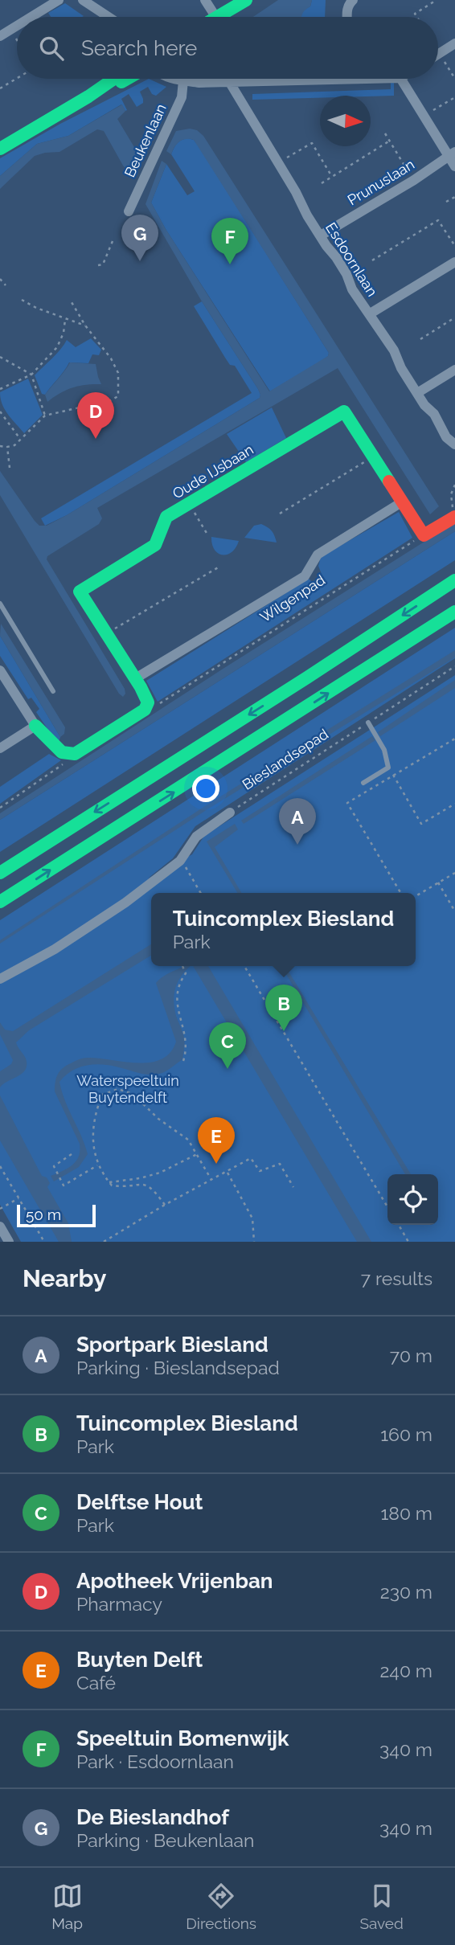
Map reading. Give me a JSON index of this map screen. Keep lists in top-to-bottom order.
{
  "streets": {
    "main road": ["Oude IJsbaan"],
    "street": ["Beukenlaan", "Prunuslaan", "Esdoornlaan"],
    "path": ["Wilgenpad", "Bieslandsepad"]
  },
  "crossings": [
    ["Prunuslaan", "Esdoornlaan"],
    ["Oude IJsbaan", "Wilgenpad"]
  ],
  "parks": ["Waterspeeltuin Buytendelft"],
  "scale_bar": "50 m",
  "north": "right",
  "page": {
    "search": "Search here",
    "pins": [
      "G",
      "F",
      "D",
      "A",
      "B",
      "C",
      "E"
    ],
    "popup": ["Tuincomplex Biesland", "Park"],
    "scale": "50 m",
    "heading": ["Nearby", "7 results"],
    "list": [
      {
        "mark": "A",
        "name": "Sportpark Biesland",
        "note": "Parking · Bieslandsepad",
        "value": "70 m"
      },
      {
        "mark": "B",
        "name": "Tuincomplex Biesland",
        "note": "Park",
        "value": "160 m"
      },
      {
        "mark": "C",
        "name": "Delftse Hout",
        "note": "Park",
        "value": "180 m"
      },
      {
        "mark": "D",
        "name": "Apotheek Vrijenban",
        "note": "Pharmacy",
        "value": "230 m"
      },
      {
        "mark": "E",
        "name": "Buyten Delft",
        "note": "Café",
        "value": "240 m"
      },
      {
        "mark": "F",
        "name": "Speeltuin Bomenwijk",
        "note": "Park · Esdoornlaan",
        "value": "340 m"
      },
      {
        "mark": "G",
        "name": "De Bieslandhof",
        "note": "Parking · Beukenlaan",
        "value": "340 m"
      }
    ],
    "nav": ["Map", "Directions", "Saved"]
  }
}
